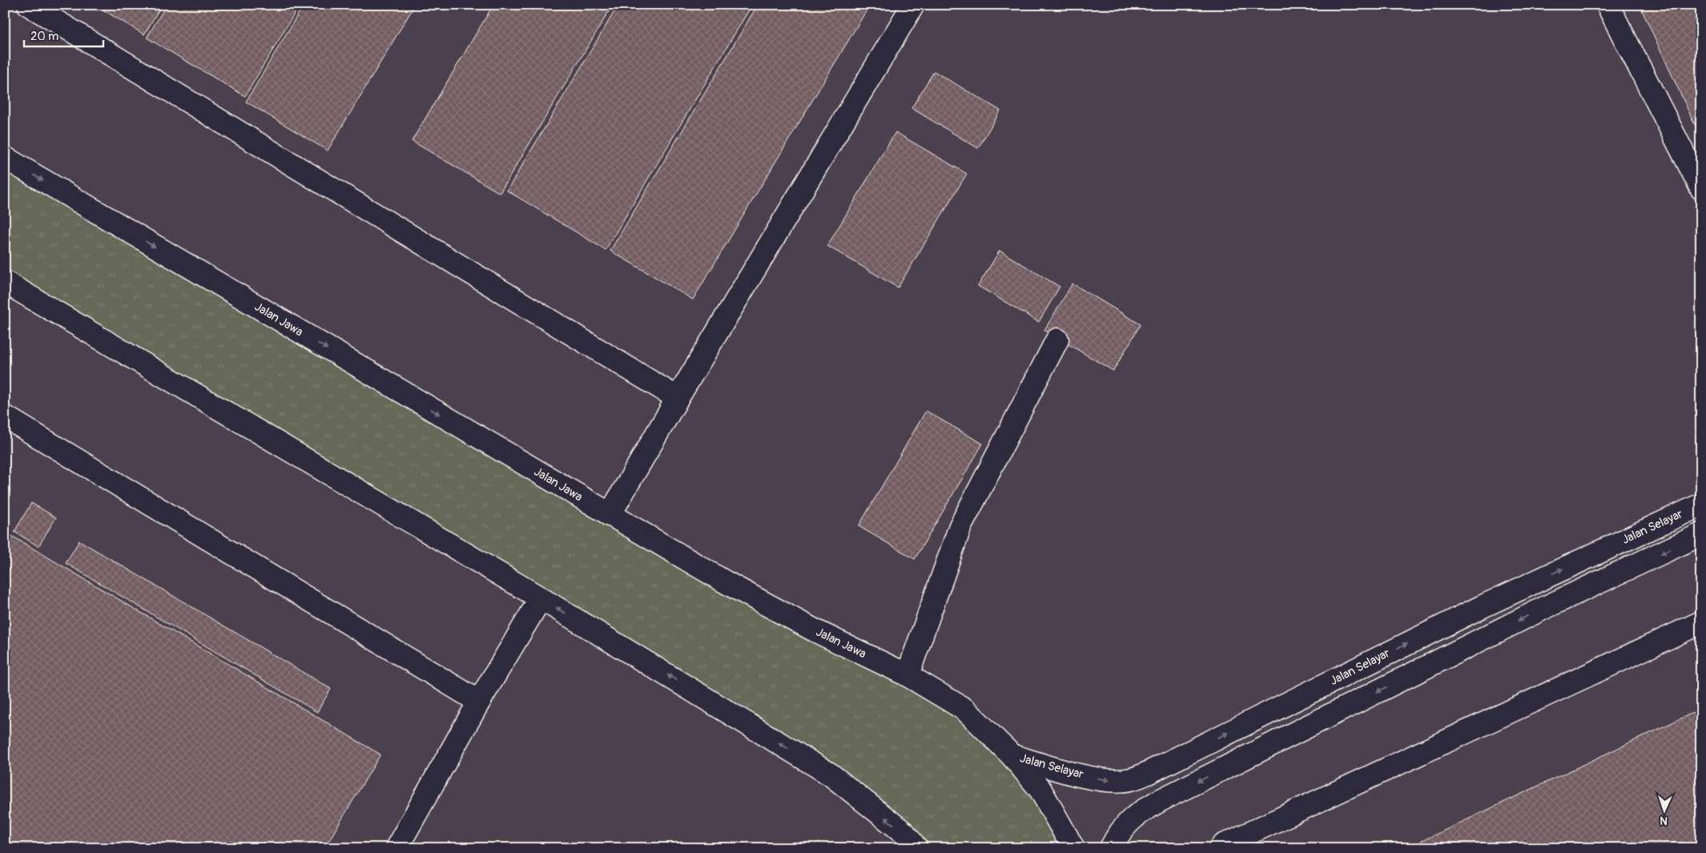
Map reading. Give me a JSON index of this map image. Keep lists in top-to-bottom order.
{
  "streets": {
    "street": ["Jalan Jawa", "Jalan Selayar"]
  },
  "crossings": [
    ["Jalan Jawa", "Jalan Selayar"]
  ],
  "scale_bar": "20 m",
  "north": "bottom"
}
